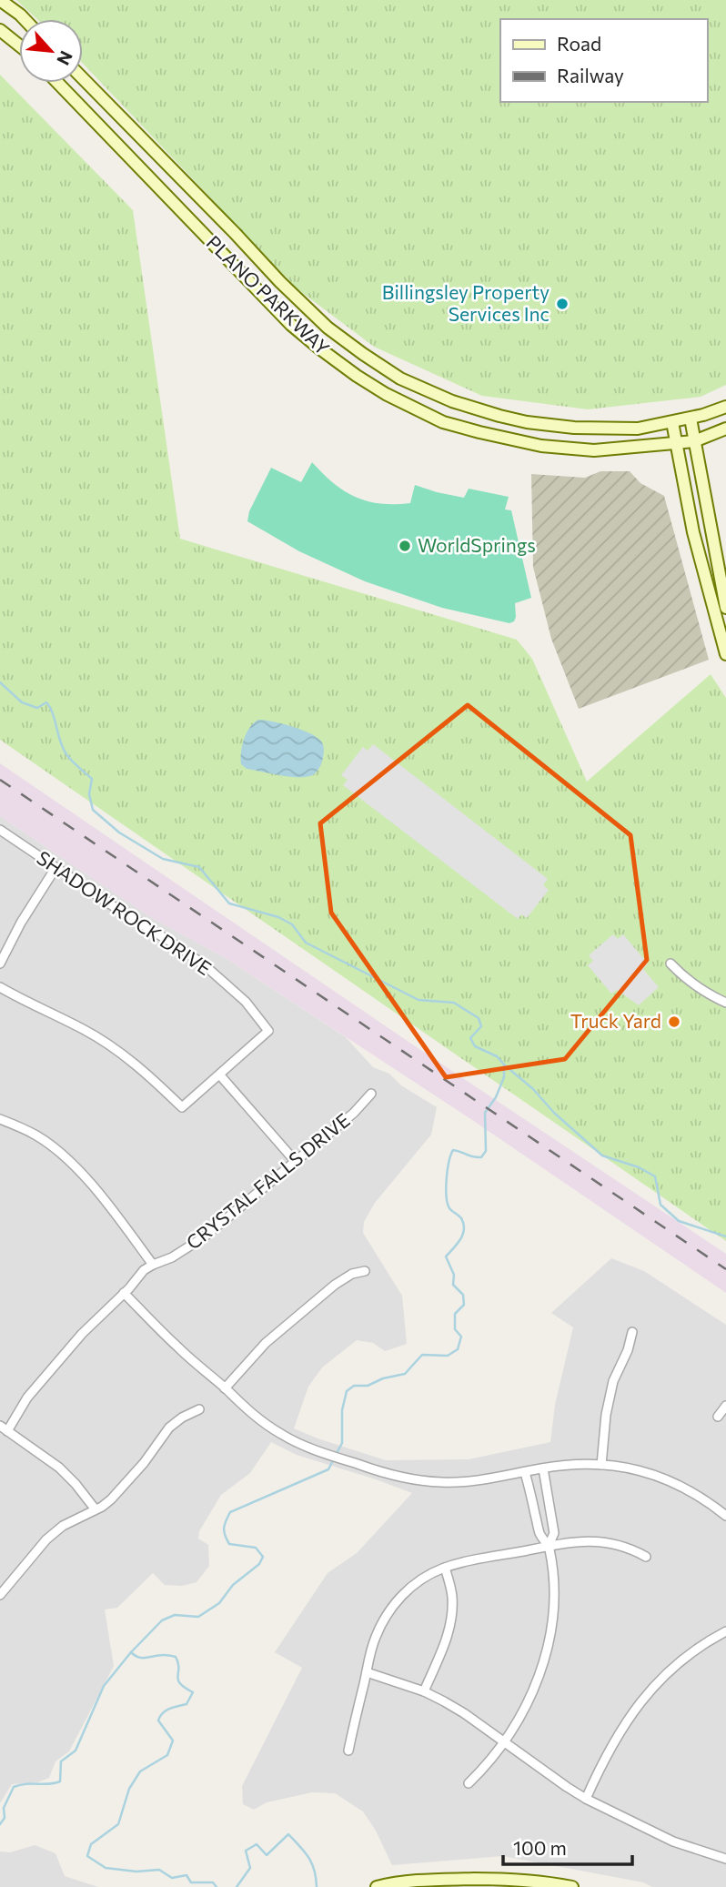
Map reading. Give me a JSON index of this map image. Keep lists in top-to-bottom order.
{
  "streets": {
    "main road": ["PLANO PARKWAY"],
    "street": ["SHADOW ROCK DRIVE", "CRYSTAL FALLS DRIVE"]
  },
  "places": ["Billingsley Property Services Inc", "WorldSprings", "Truck Yard"],
  "legend": ["Road", "Railway"],
  "scale_bar": "100 m",
  "north": "bottom right"
}
